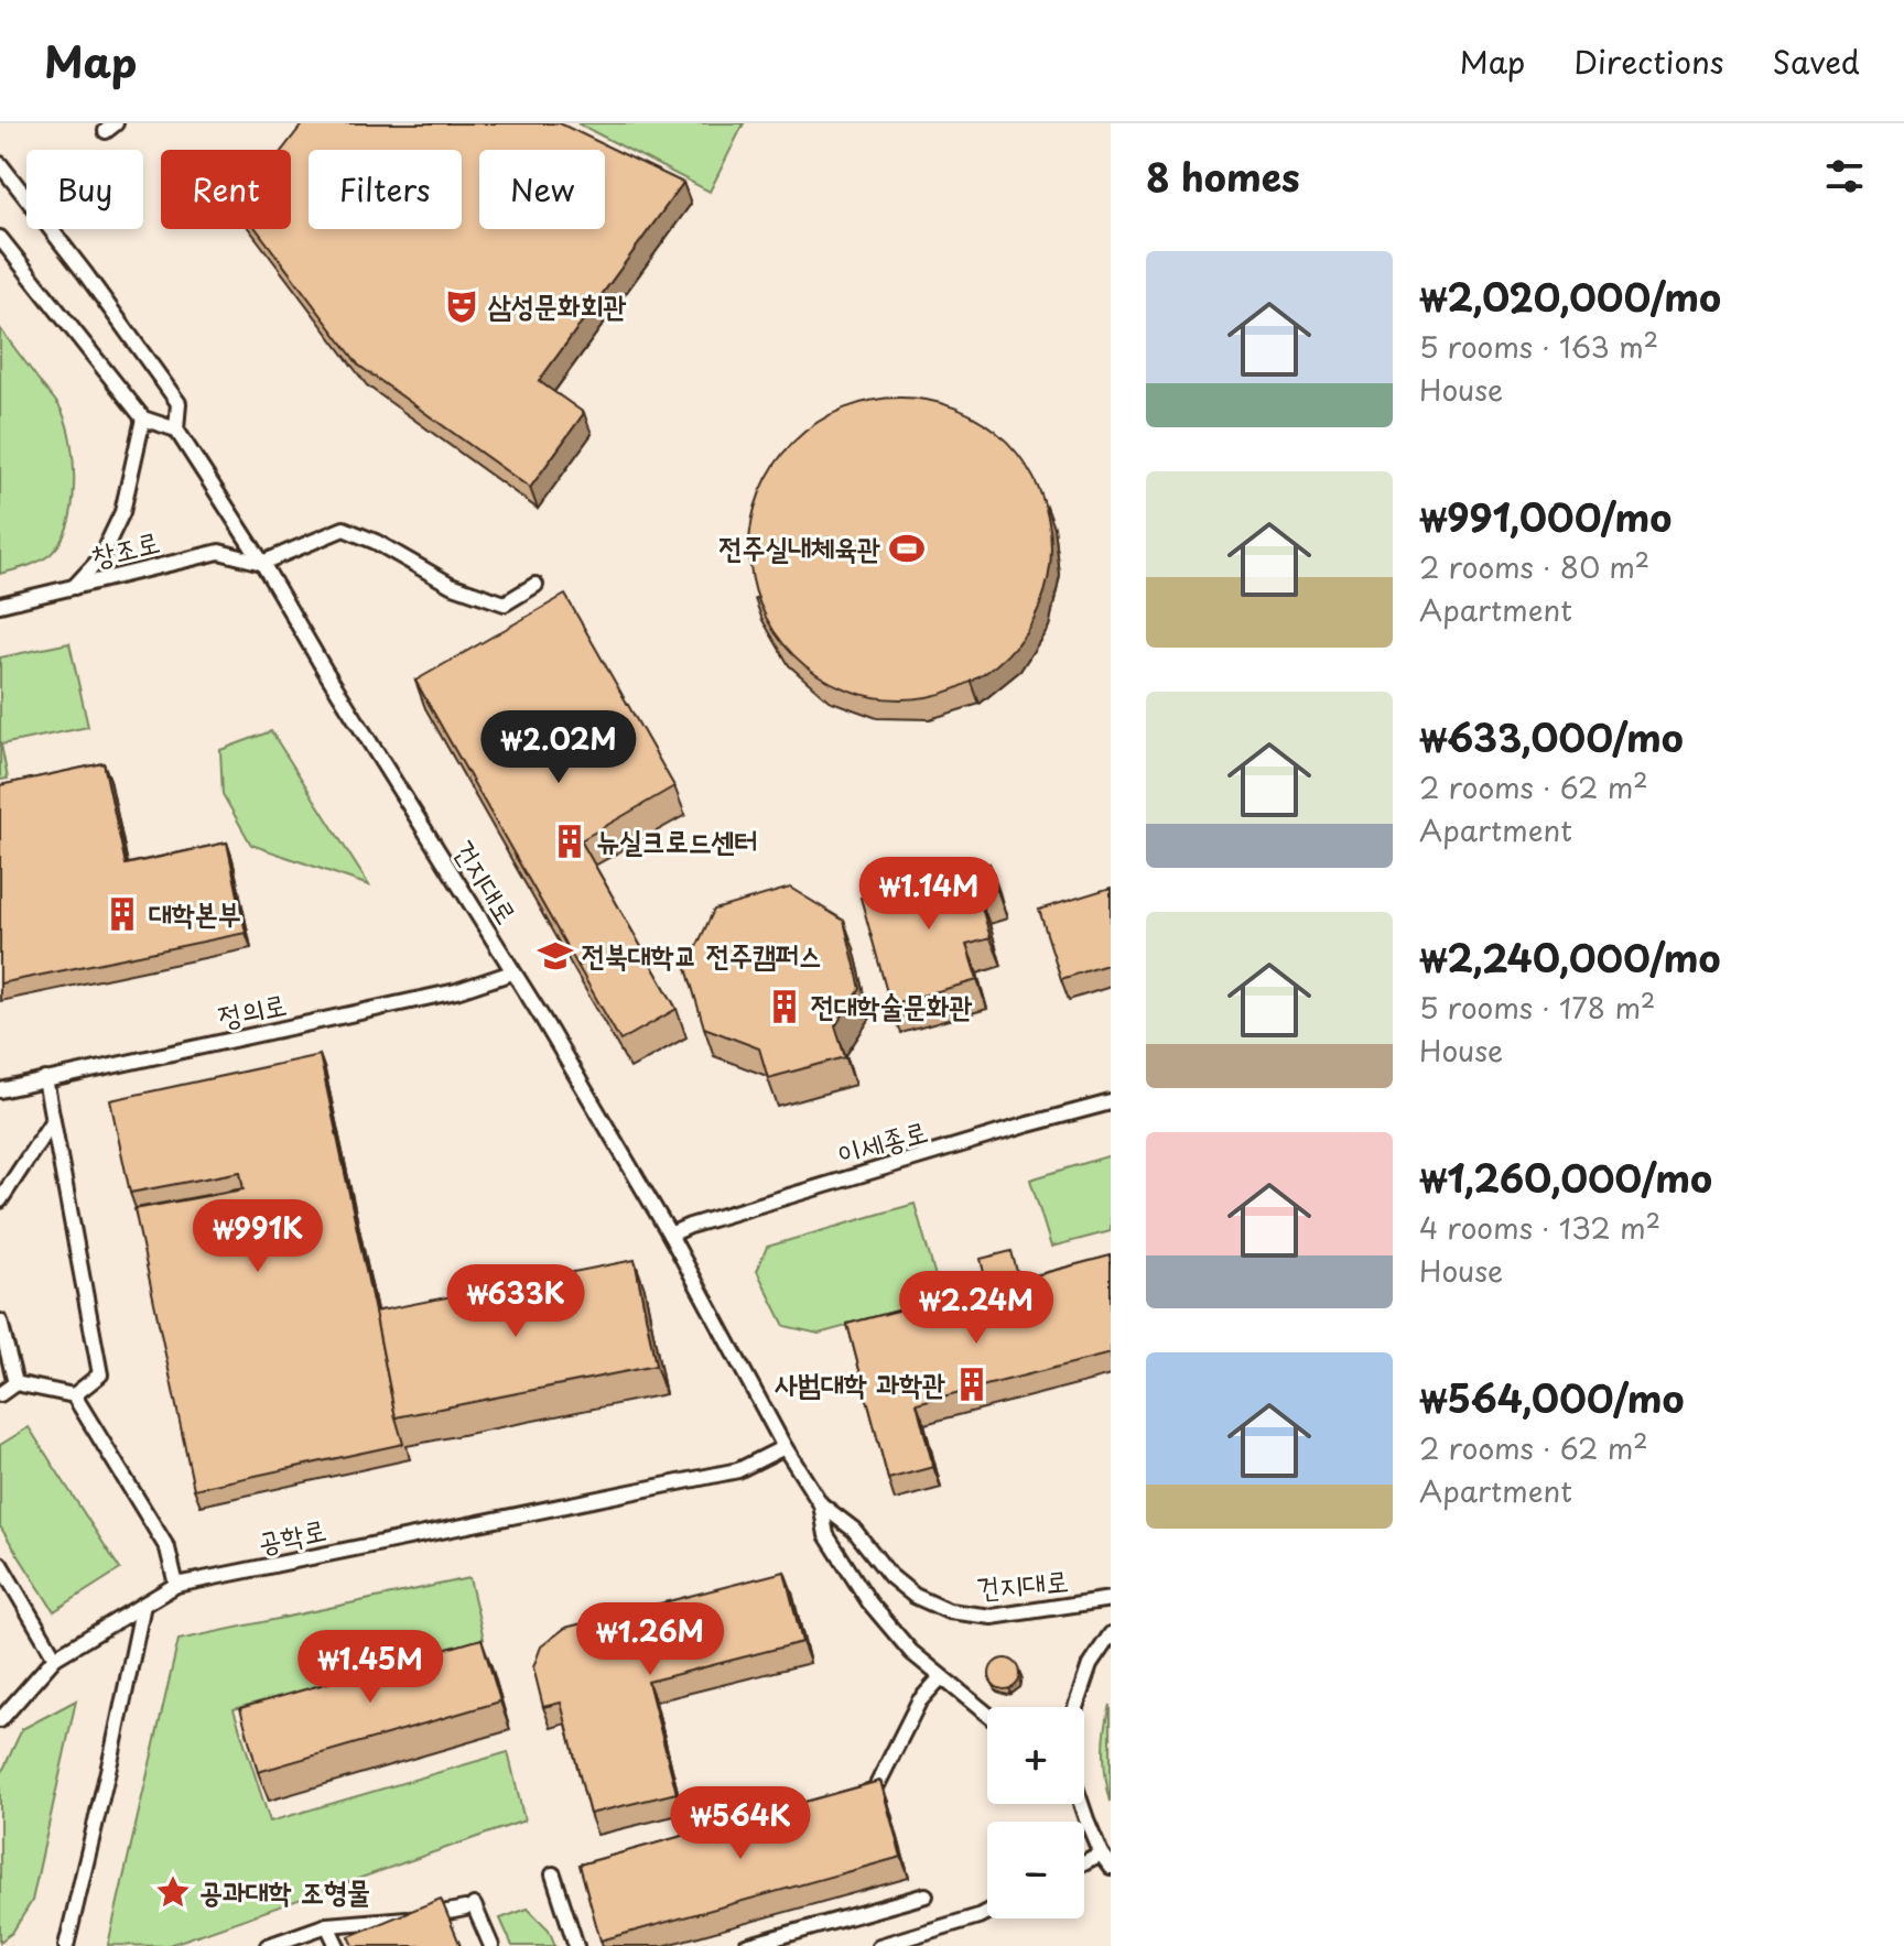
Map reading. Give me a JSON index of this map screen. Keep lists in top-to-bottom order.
{
  "streets": {
    "lane": [
      "창조로",
      "건지대로",
      "정의로",
      "이세종로",
      "공학로"
    ]
  },
  "crossings": [
    ["창조로", "건지대로"],
    ["건지대로", "정의로"],
    ["건지대로", "이세종로"],
    ["건지대로", "공학로"]
  ],
  "places": {
    "theatre": ["삼성문화회관"],
    "sports": ["전주실내체육관"],
    "building": [
      "뉴실크로드센터",
      "대학본부",
      "전대학술문화관",
      "사범대학 과학관"
    ],
    "school or university": ["전북대학교 전주캠퍼스"],
    "place": ["공과대학 조형물"]
  },
  "page": {
    "header": "Map",
    "nav": ["Map", "Directions", "Saved"],
    "heading": "8 homes",
    "chip": [
      "Buy",
      "Rent",
      "Filters",
      "New"
    ],
    "list": [
      {
        "name": "₩2,020,000/mo",
        "note": "5 rooms · 163 m² · House"
      },
      {
        "name": "₩991,000/mo",
        "note": "2 rooms · 80 m² · Apartment"
      },
      {
        "name": "₩633,000/mo",
        "note": "2 rooms · 62 m² · Apartment"
      },
      {
        "name": "₩2,240,000/mo",
        "note": "5 rooms · 178 m² · House"
      },
      {
        "name": "₩1,260,000/mo",
        "note": "4 rooms · 132 m² · House"
      },
      {
        "name": "₩564,000/mo",
        "note": "2 rooms · 62 m² · Apartment"
      }
    ],
    "price": [
      "₩2.02M",
      "₩1.14M",
      "₩991K",
      "₩633K",
      "₩2.24M",
      "₩1.26M",
      "₩1.45M",
      "₩564K"
    ],
    "map_buttons": ["+", "−"]
  }
}
